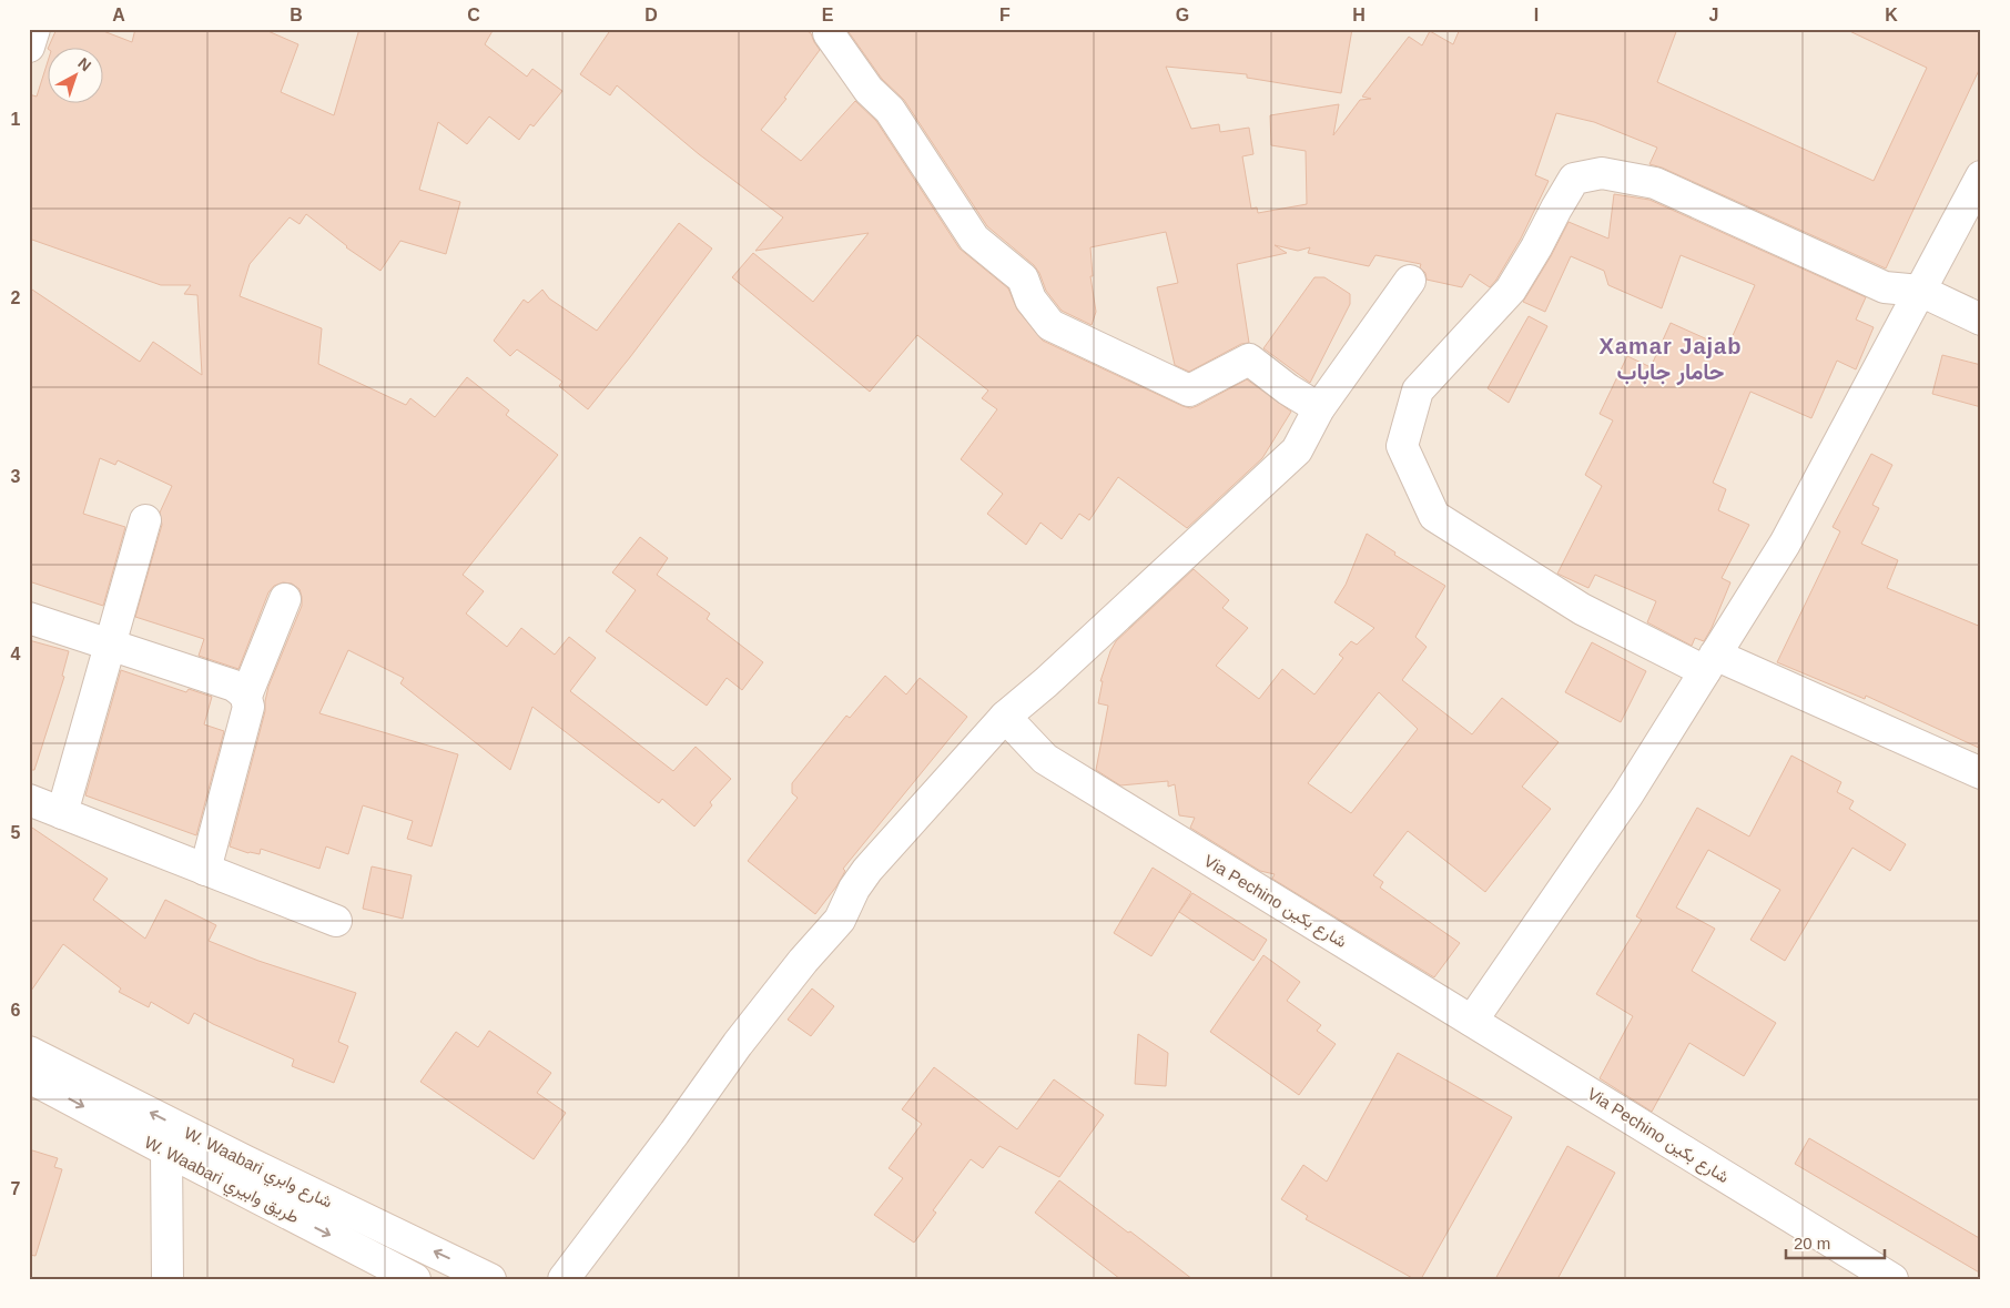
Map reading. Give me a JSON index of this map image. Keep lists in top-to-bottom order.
{
  "streets": {
    "street": ["Via Pechino شارع بكين", "W. Waabari شارع وابري", "W. Waabari طريق وابيري"]
  },
  "one_way": ["W. Waabari طريق وابيري"],
  "districts": ["Xamar Jajab حامار جاباب"],
  "scale_bar": "20 m",
  "north": "top right",
  "grid": {
    "columns": [
      "A",
      "B",
      "C",
      "D",
      "E",
      "F",
      "G",
      "H",
      "I",
      "J",
      "K"
    ],
    "rows": [
      "1",
      "2",
      "3",
      "4",
      "5",
      "6",
      "7"
    ]
  }
}
